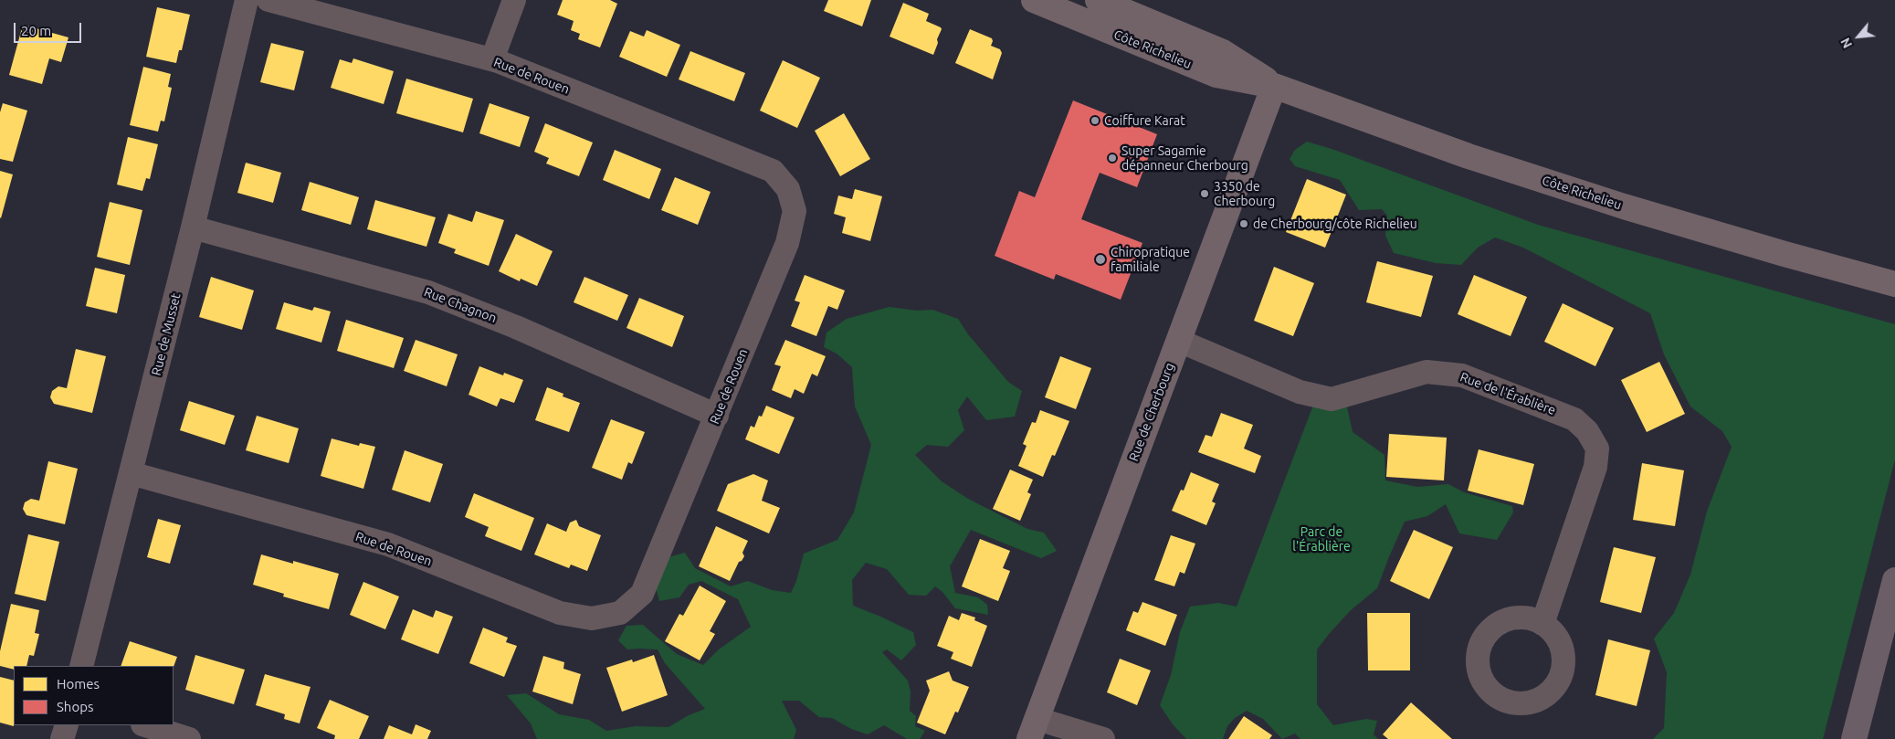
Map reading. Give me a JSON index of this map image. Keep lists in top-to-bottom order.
{
  "streets": {
    "street": [
      "Côte Richelieu",
      "Rue de Rouen",
      "Rue Chagnon",
      "Rue de Musset",
      "Rue de l'Érablière",
      "Rue de Cherbourg"
    ]
  },
  "crossings": [
    ["Côte Richelieu", "Rue de Cherbourg"],
    ["Rue de Rouen", "Rue Chagnon"],
    ["Rue de Rouen", "Rue de Musset"],
    ["Rue Chagnon", "Rue de Musset"],
    ["Rue de l'Érablière", "Rue de Cherbourg"]
  ],
  "parks": ["Parc de l'Érablière"],
  "places": [
    "Coiffure Karat",
    "Super Sagamie dépanneur Cherbourg",
    "3350 de Cherbourg",
    "de Cherbourg/côte Richelieu",
    "Chiropratique familiale"
  ],
  "legend": ["Homes", "Shops"],
  "scale_bar": "20 m",
  "north": "bottom left"
}
